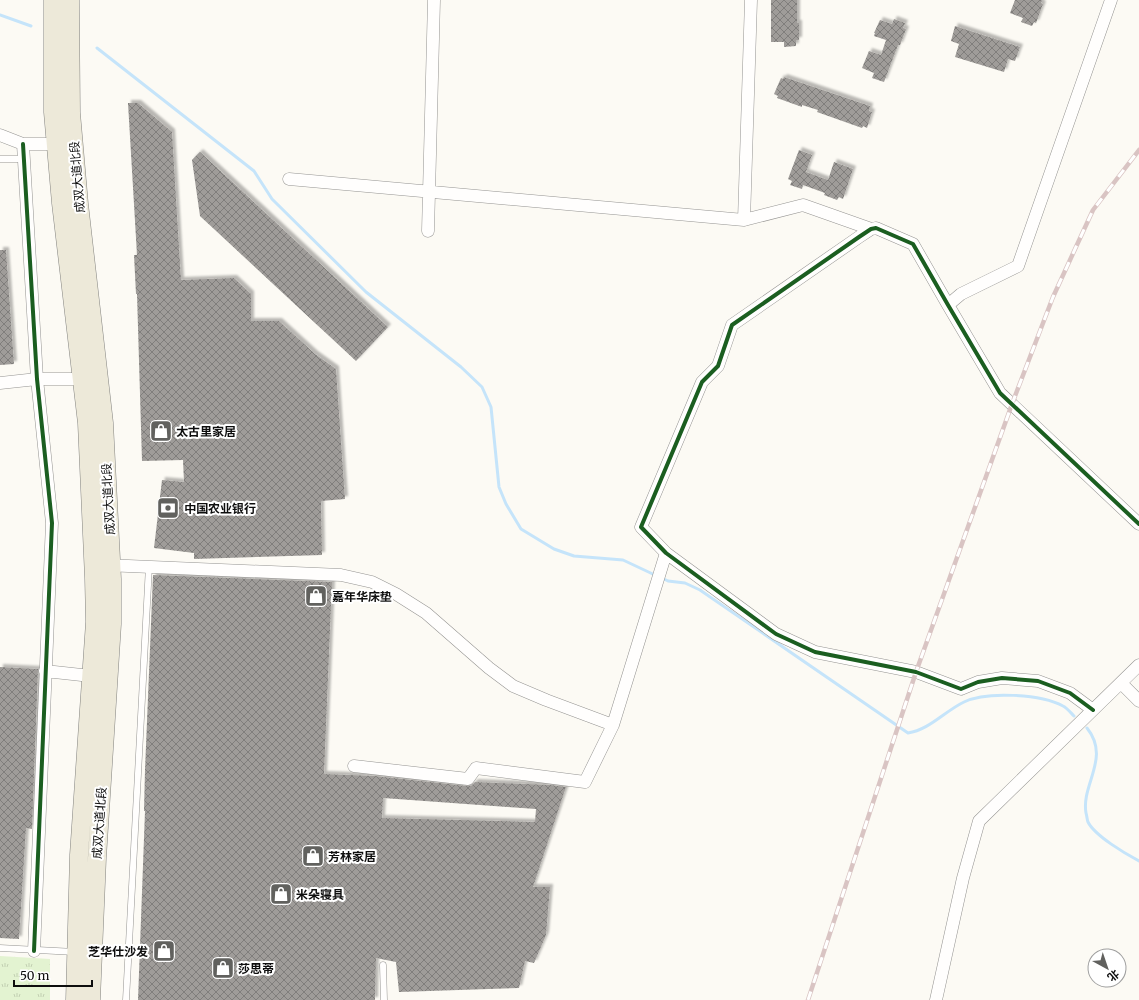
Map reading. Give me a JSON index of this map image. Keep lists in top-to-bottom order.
{
  "streets": {
    "main road": ["成双大道北段"]
  },
  "places": {
    "shop": [
      "太古里家居",
      "嘉年华床垫",
      "芳林家居",
      "米朵寝具",
      "芝华仕沙发",
      "莎思蒂"
    ],
    "bank": ["中国农业银行"]
  },
  "scale_bar": "50 m",
  "north": "bottom right"
}
